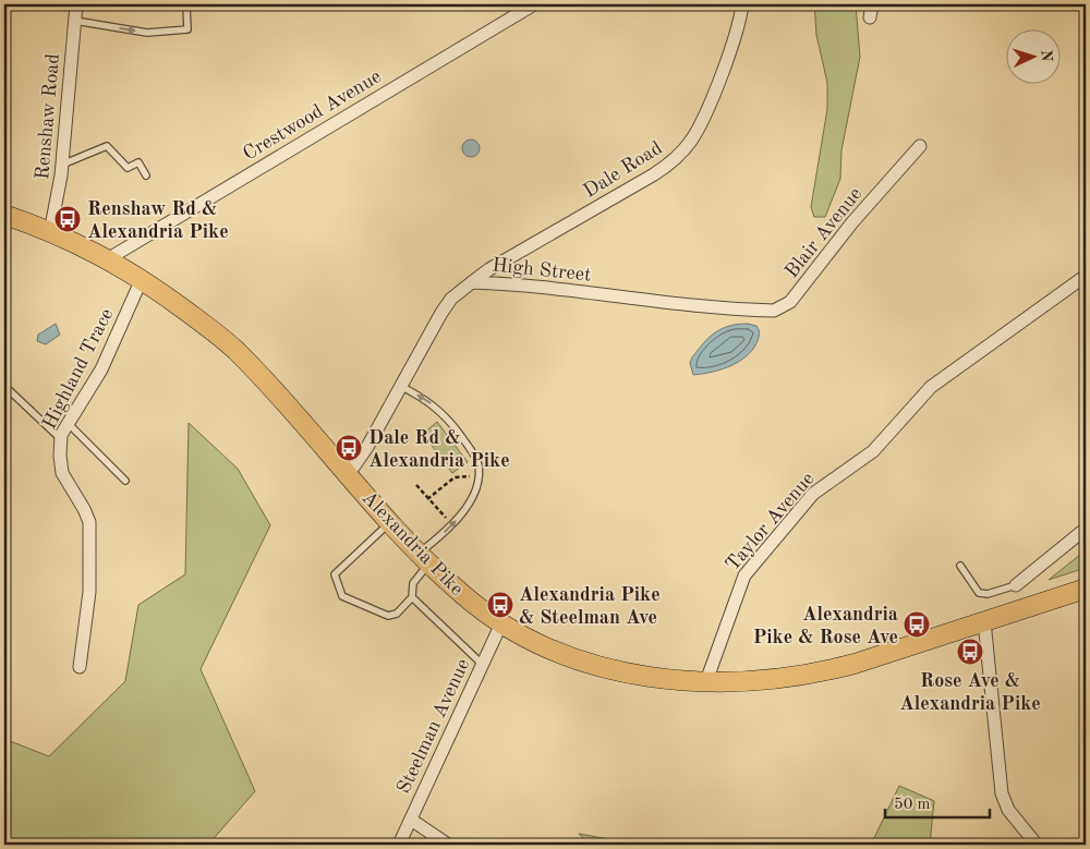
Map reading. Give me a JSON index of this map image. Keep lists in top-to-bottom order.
{
  "streets": {
    "main road": ["Alexandria Pike"],
    "street": [
      "Crestwood Avenue",
      "Renshaw Road",
      "Dale Road",
      "Blair Avenue",
      "High Street",
      "Highland Trace",
      "Taylor Avenue",
      "Steelman Avenue"
    ]
  },
  "crossings": [
    ["Crestwood Avenue", "Alexandria Pike"],
    ["Renshaw Road", "Alexandria Pike"],
    ["Dale Road", "High Street"],
    ["Blair Avenue", "High Street"],
    ["High Street", "Alexandria Pike"],
    ["Highland Trace", "Alexandria Pike"],
    ["Taylor Avenue", "Alexandria Pike"],
    ["Alexandria Pike", "Steelman Avenue"]
  ],
  "places": {
    "bus stop": [
      "Renshaw Rd & Alexandria Pike",
      "Dale Rd & Alexandria Pike",
      "Alexandria Pike & Steelman Ave",
      "Alexandria Pike & Rose Ave",
      "Rose Ave & Alexandria Pike"
    ]
  },
  "scale_bar": "50 m",
  "north": "right"
}
